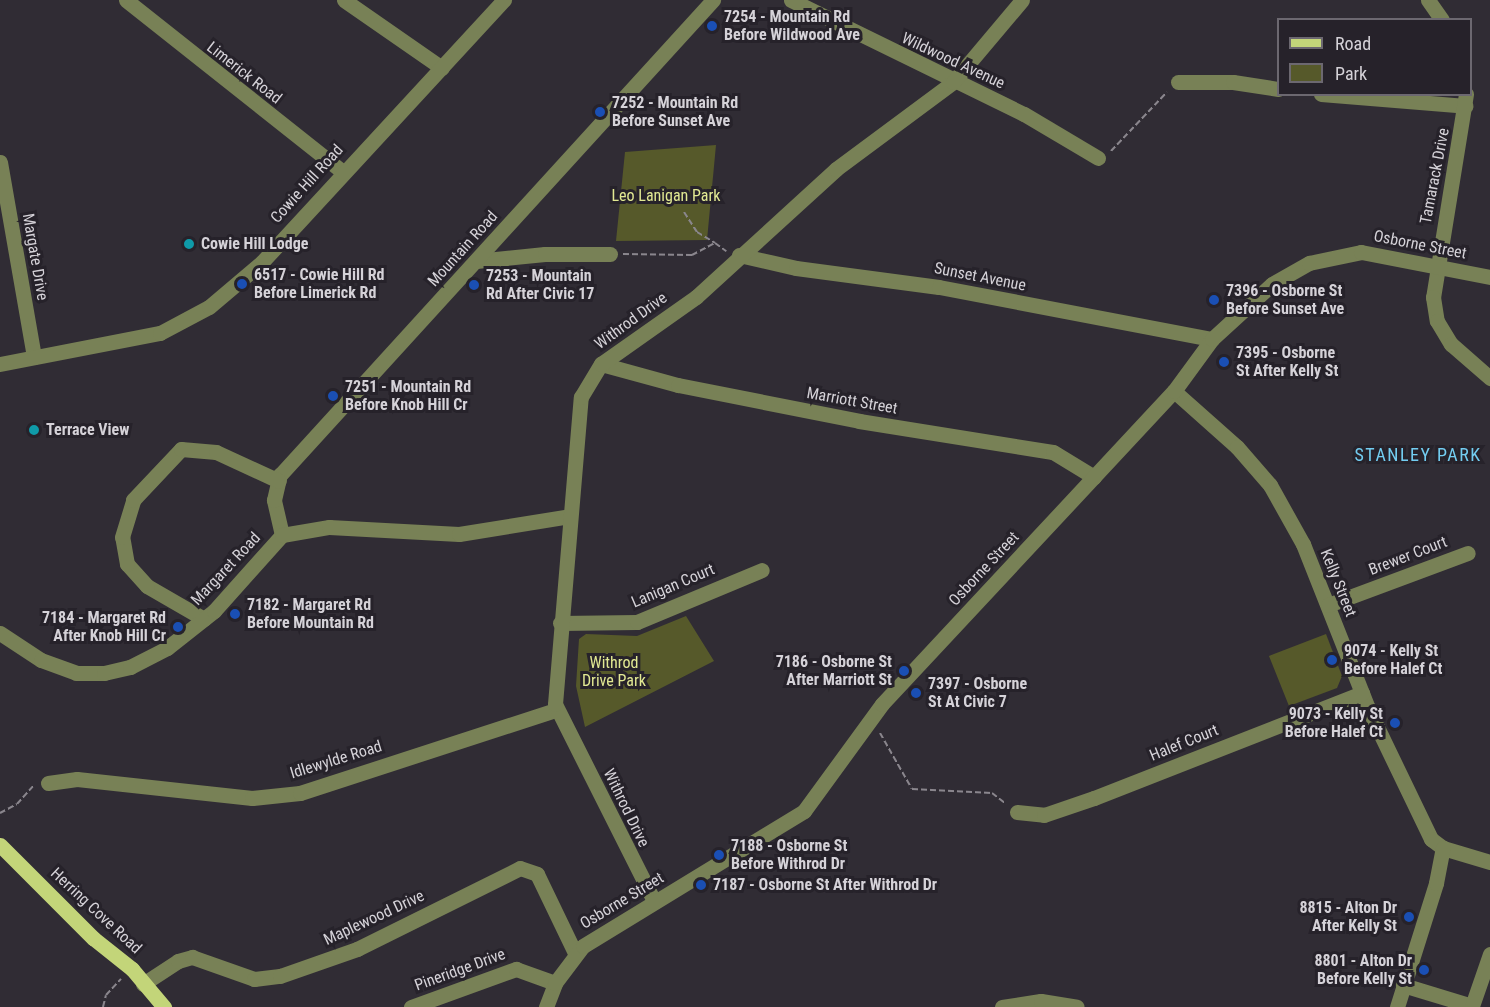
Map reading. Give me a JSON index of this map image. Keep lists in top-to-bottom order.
{
  "streets": {
    "main road": ["Herring Cove Road"],
    "street": [
      "Wildwood Avenue",
      "Limerick Road",
      "Tamarack Drive",
      "Cowie Hill Road",
      "Osborne Street",
      "Mountain Road",
      "Margate Drive",
      "Sunset Avenue",
      "Withrod Drive",
      "Marriott Street",
      "Brewer Court",
      "Margaret Road",
      "Kelly Street",
      "Lanigan Court",
      "Halef Court",
      "Idlewylde Road",
      "Maplewood Drive",
      "Pineridge Drive"
    ]
  },
  "crossings": [
    ["Wildwood Avenue", "Withrod Drive"],
    ["Limerick Road", "Cowie Hill Road"],
    ["Tamarack Drive", "Osborne Street"],
    ["Cowie Hill Road", "Margate Drive"],
    ["Osborne Street", "Sunset Avenue"],
    ["Osborne Street", "Withrod Drive"],
    ["Osborne Street", "Marriott Street"],
    ["Osborne Street", "Kelly Street"],
    ["Osborne Street", "Maplewood Drive"],
    ["Osborne Street", "Pineridge Drive"],
    ["Mountain Road", "Margaret Road"],
    ["Sunset Avenue", "Withrod Drive"],
    ["Withrod Drive", "Marriott Street"],
    ["Withrod Drive", "Margaret Road"],
    ["Withrod Drive", "Lanigan Court"],
    ["Withrod Drive", "Idlewylde Road"],
    ["Brewer Court", "Kelly Street"],
    ["Kelly Street", "Halef Court"],
    ["Herring Cove Road", "Maplewood Drive"]
  ],
  "districts": ["STANLEY PARK"],
  "parks": ["Leo Lanigan Park", "Withrod Drive Park"],
  "places": [
    "7254 - Mountain Rd Before Wildwood Ave",
    "7252 - Mountain Rd Before Sunset Ave",
    "Cowie Hill Lodge",
    "6517 - Cowie Hill Rd Before Limerick Rd",
    "7253 - Mountain Rd After Civic 17",
    "7396 - Osborne St Before Sunset Ave",
    "7395 - Osborne St After Kelly St",
    "7251 - Mountain Rd Before Knob Hill Cr",
    "Terrace View",
    "7182 - Margaret Rd Before Mountain Rd",
    "7184 - Margaret Rd After Knob Hill Cr",
    "9074 - Kelly St Before Halef Ct",
    "7186 - Osborne St After Marriott St",
    "7397 - Osborne St At Civic 7",
    "9073 - Kelly St Before Halef Ct",
    "7188 - Osborne St Before Withrod Dr",
    "7187 - Osborne St After Withrod Dr",
    "8815 - Alton Dr After Kelly St",
    "8801 - Alton Dr Before Kelly St"
  ],
  "legend": ["Road", "Park"]
}
